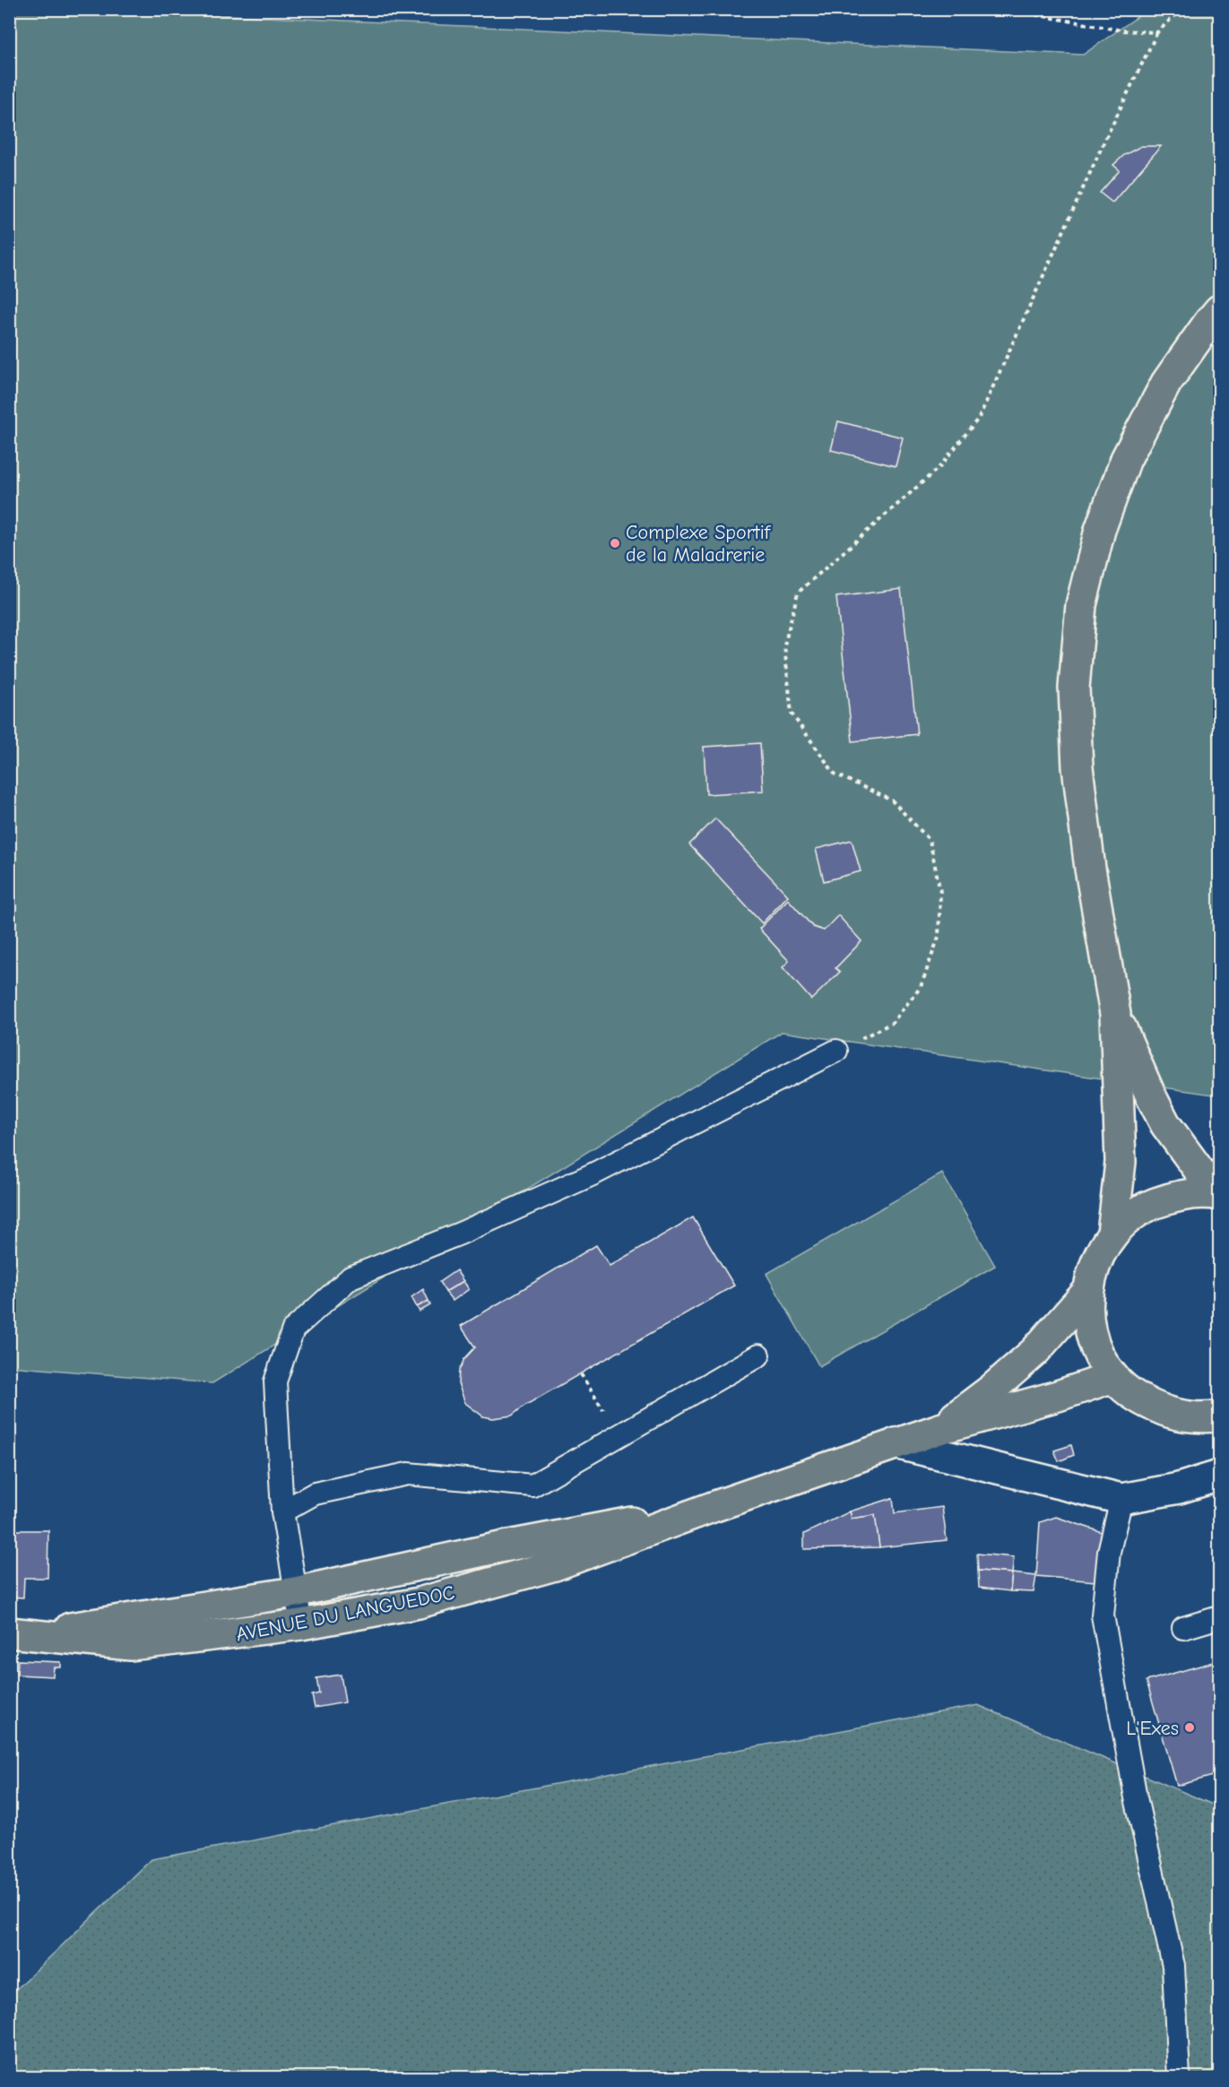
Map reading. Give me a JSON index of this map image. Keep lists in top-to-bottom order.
{
  "streets": {
    "main road": ["AVENUE DU LANGUEDOC"]
  },
  "places": ["Complexe Sportif de la Maladrerie", "L'Exes"]
}
